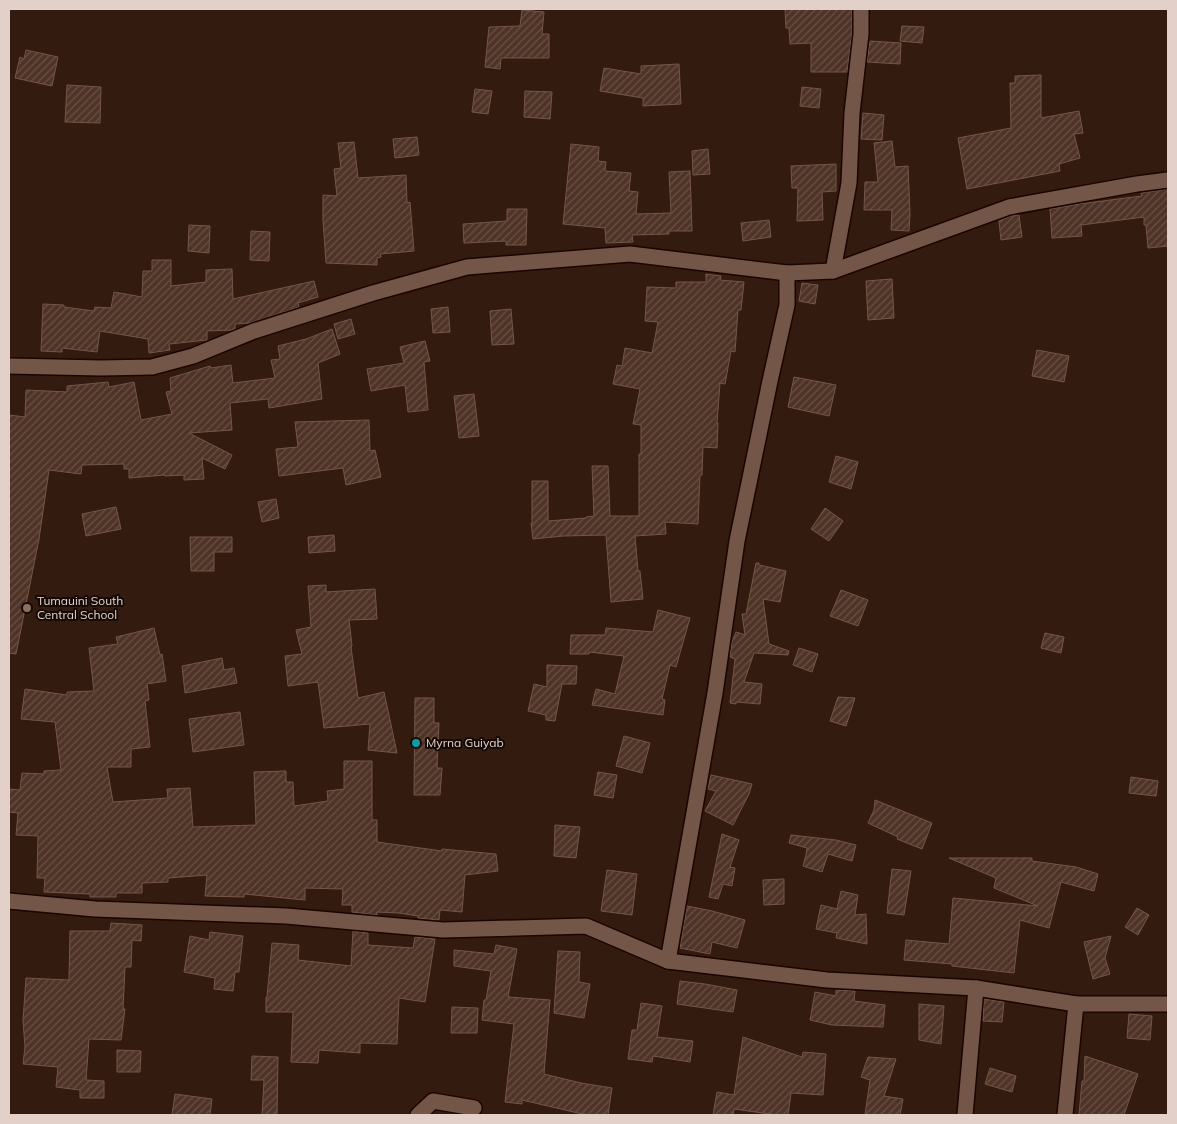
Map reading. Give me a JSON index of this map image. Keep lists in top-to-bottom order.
{
  "places": ["Tumauini South Central School", "Myrna Guiyab"]
}
